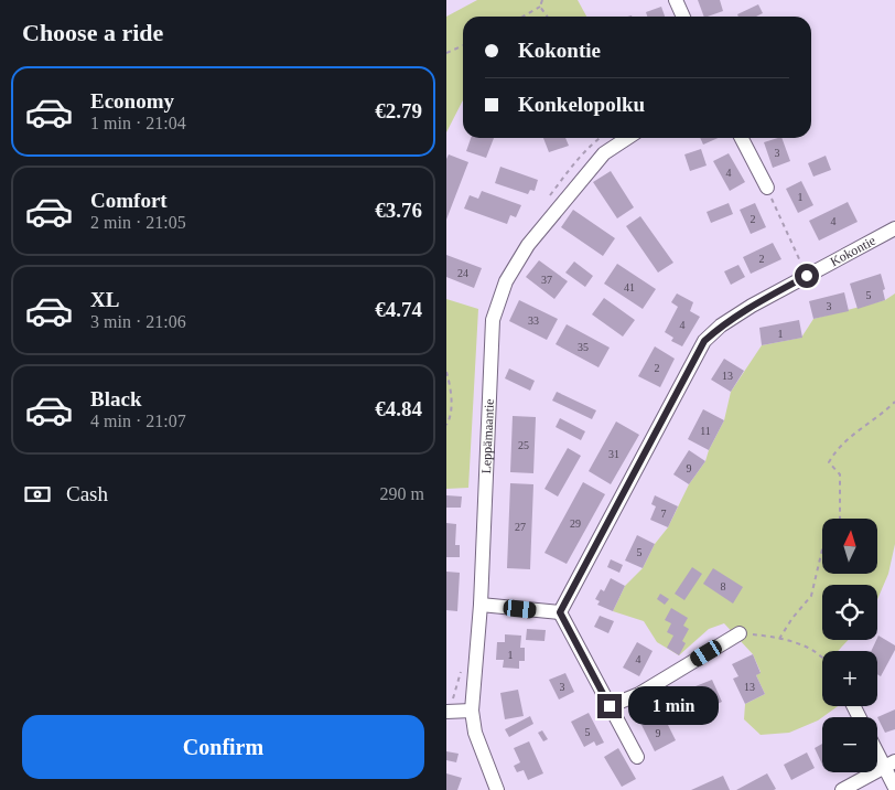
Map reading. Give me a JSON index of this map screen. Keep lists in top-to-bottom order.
{
  "streets": {
    "street": ["Kokontie", "Leppämaantie"]
  },
  "house_numbers": [
    "3",
    "4",
    "1",
    "2",
    "4",
    "2",
    "24",
    "37",
    "41",
    "5",
    "3",
    "33",
    "4",
    "1",
    "35",
    "2",
    "13",
    "11",
    "25",
    "31",
    "9",
    "7",
    "29",
    "27",
    "5",
    "8",
    "1",
    "4",
    "3",
    "13",
    "5",
    "9"
  ],
  "north": "top",
  "page": {
    "heading": "Choose a ride",
    "banner": ["Kokontie", "Konkelopolku"],
    "list": [
      {
        "name": "Economy",
        "note": "1 min · 21:04",
        "value": "€2.79"
      },
      {
        "name": "Comfort",
        "note": "2 min · 21:05",
        "value": "€3.76"
      },
      {
        "name": "XL",
        "note": "3 min · 21:06",
        "value": "€4.74"
      },
      {
        "name": "Black",
        "note": "4 min · 21:07",
        "value": "€4.84"
      }
    ],
    "pay": ["Cash", "290 m"],
    "map_buttons": ["+", "−"],
    "bubble": "1 min",
    "buttons": "Confirm"
  }
}
